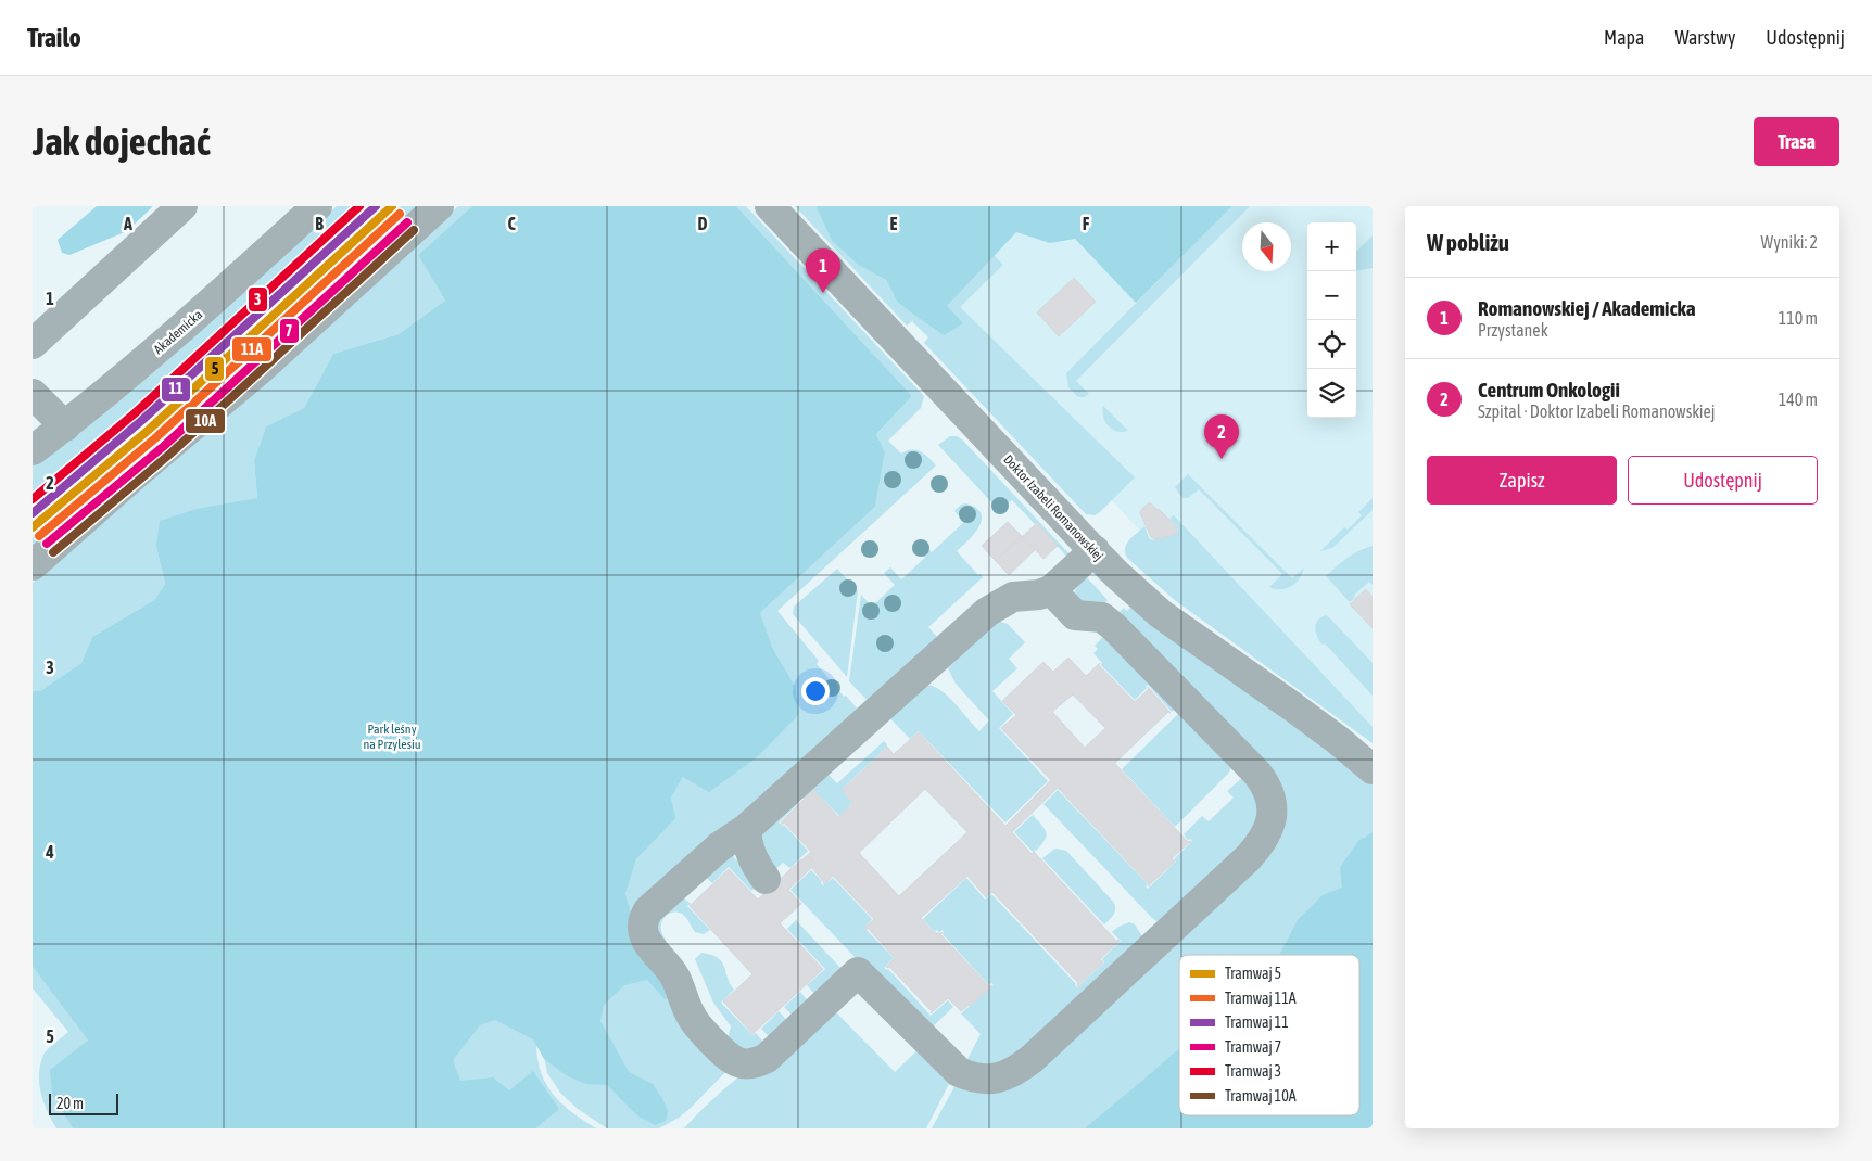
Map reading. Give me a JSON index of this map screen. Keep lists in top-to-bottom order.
{
  "streets": {
    "street": ["Akademicka", "Doktor Izabeli Romanowskiej"]
  },
  "parks": ["Park leśny na Przylesiu"],
  "lines": [
    "tram line 5",
    "tram line 11",
    "tram line 3",
    "tram line 11A",
    "tram line 7",
    "tram line 10A"
  ],
  "legend": [
    "Tramwaj 5",
    "Tramwaj 11A",
    "Tramwaj 11",
    "Tramwaj 7",
    "Tramwaj 3",
    "Tramwaj 10A"
  ],
  "scale_bar": "20 m",
  "north": "bottom",
  "page": {
    "header": "Trailo",
    "nav": ["Mapa", "Warstwy", "Udostępnij"],
    "buttons": [
      "Trasa",
      ["Zapisz", "Udostępnij"]
    ],
    "title": "Jak dojechać",
    "heading": ["W pobliżu", "Wyniki: 2"],
    "map_buttons": ["+", "−"],
    "pins": ["1", "2"],
    "list": [
      {
        "mark": "1",
        "name": "Romanowskiej / Akademicka",
        "note": "Przystanek",
        "value": "110 m"
      },
      {
        "mark": "2",
        "name": "Centrum Onkologii",
        "note": "Szpital · Doktor Izabeli Romanowskiej",
        "value": "140 m"
      }
    ],
    "scale": "20 m"
  },
  "grid": {
    "columns": [
      "A",
      "B",
      "C",
      "D",
      "E",
      "F"
    ],
    "rows": [
      "1",
      "2",
      "3",
      "4",
      "5"
    ]
  }
}
